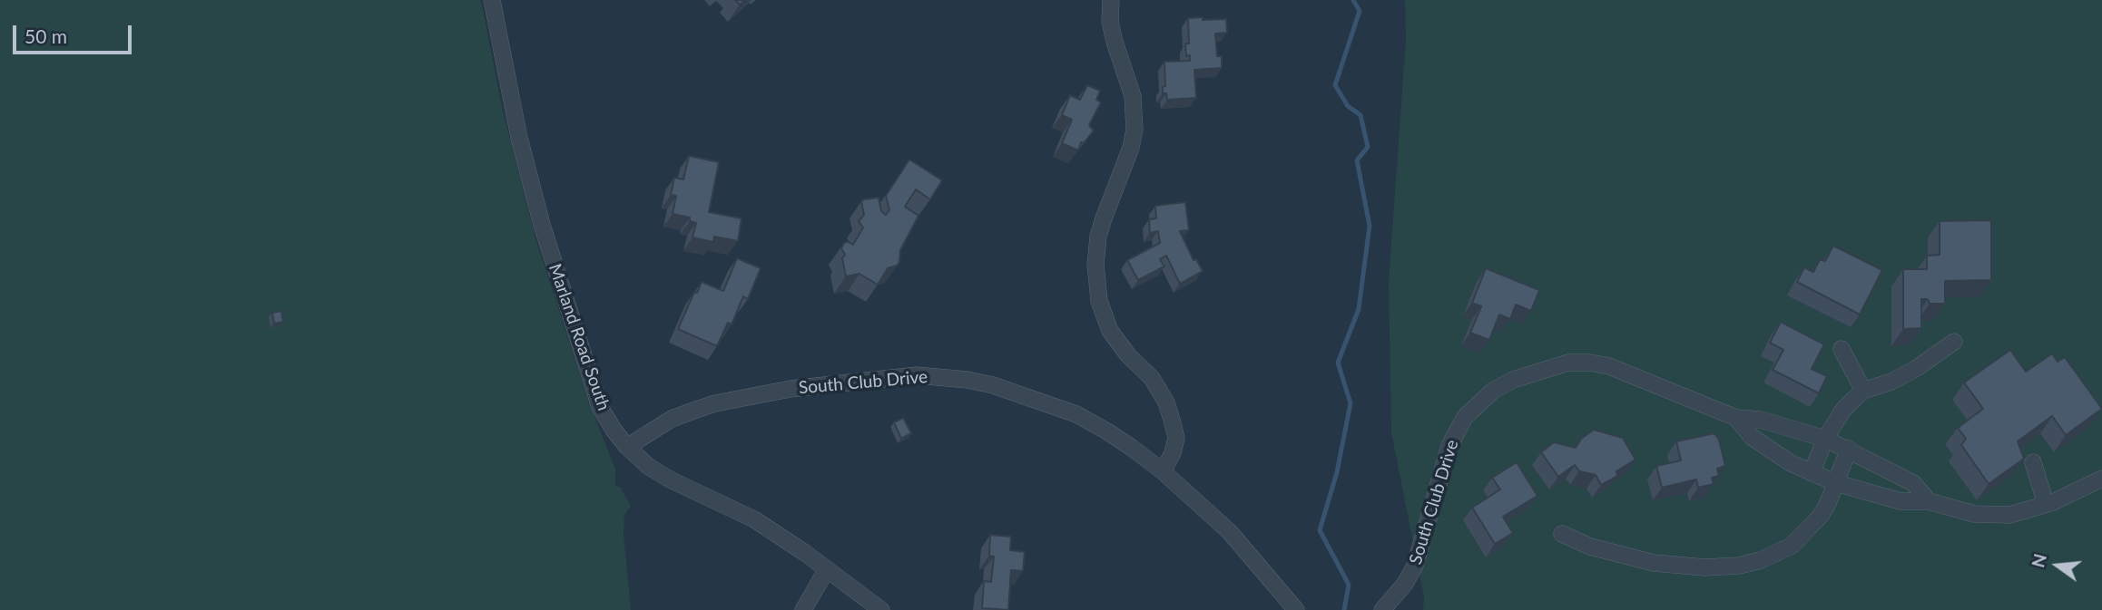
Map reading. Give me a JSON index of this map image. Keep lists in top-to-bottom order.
{
  "streets": {
    "street": ["Marland Road South", "South Club Drive"]
  },
  "crossings": [
    ["Marland Road South", "South Club Drive"]
  ],
  "scale_bar": "50 m",
  "north": "left"
}
